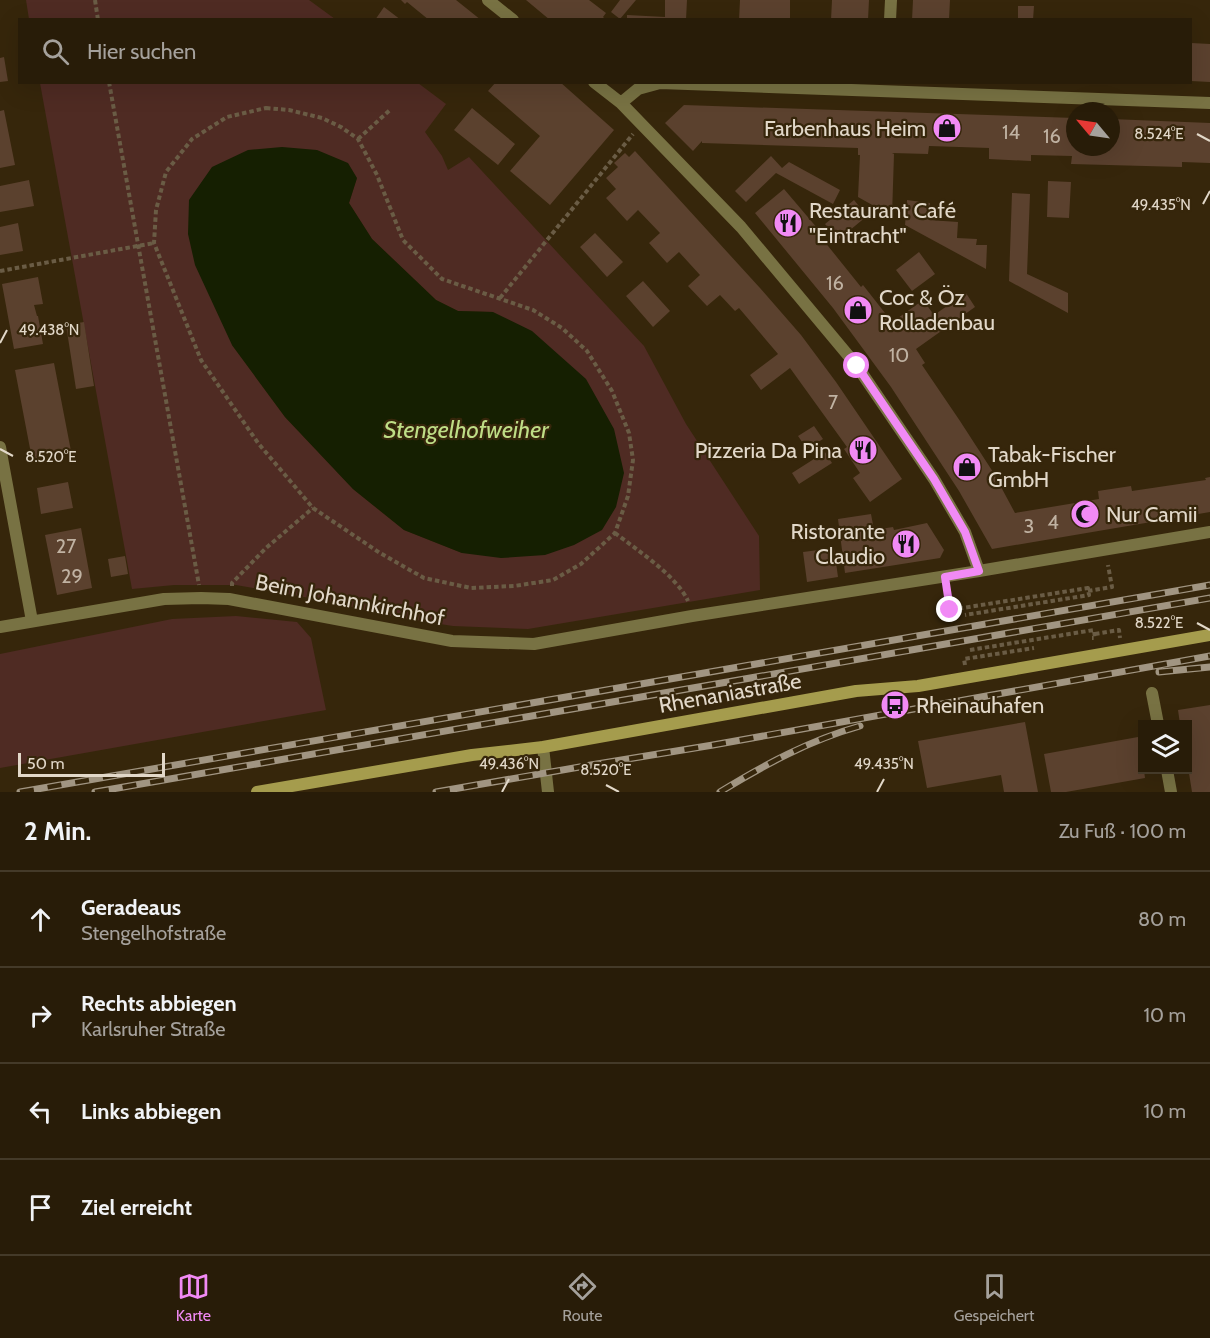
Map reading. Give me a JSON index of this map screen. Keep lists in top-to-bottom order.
{
  "streets": {
    "street": ["Beim Johannkirchhof", "Rhenaniastraße"]
  },
  "water": ["Stengelhofweiher"],
  "places": {
    "shop": ["Farbenhaus Heim", "Coc & Öz Rolladenbau", "Tabak-Fischer GmbH"],
    "restaurant": ["Restaurant Café \"Eintracht\"", "Pizzeria Da Pina", "Ristorante Claudio"],
    "mosque": ["Nur Camii"],
    "bus stop": ["Rheinauhafen"]
  },
  "house_numbers": [
    "14",
    "16",
    "16",
    "10",
    "7",
    "4",
    "3",
    "27",
    "29"
  ],
  "scale_bar": "50 m",
  "north": "top left",
  "page": {
    "search": "Hier suchen",
    "scale": "50 m",
    "heading": ["2 Min.", "Zu Fuß · 100 m"],
    "list": [
      ["Geradeaus", "Stengelhofstraße", "80 m"],
      ["Rechts abbiegen", "Karlsruher Straße", "10 m"],
      ["Links abbiegen", "10 m"],
      "Ziel erreicht"
    ],
    "nav": ["Karte", "Route", "Gespeichert"]
  },
  "coordinates": [
    "8.524°E",
    "49.435°N",
    "49.438°N",
    "8.520°E",
    "8.522°E",
    "49.436°N"
  ]
}
